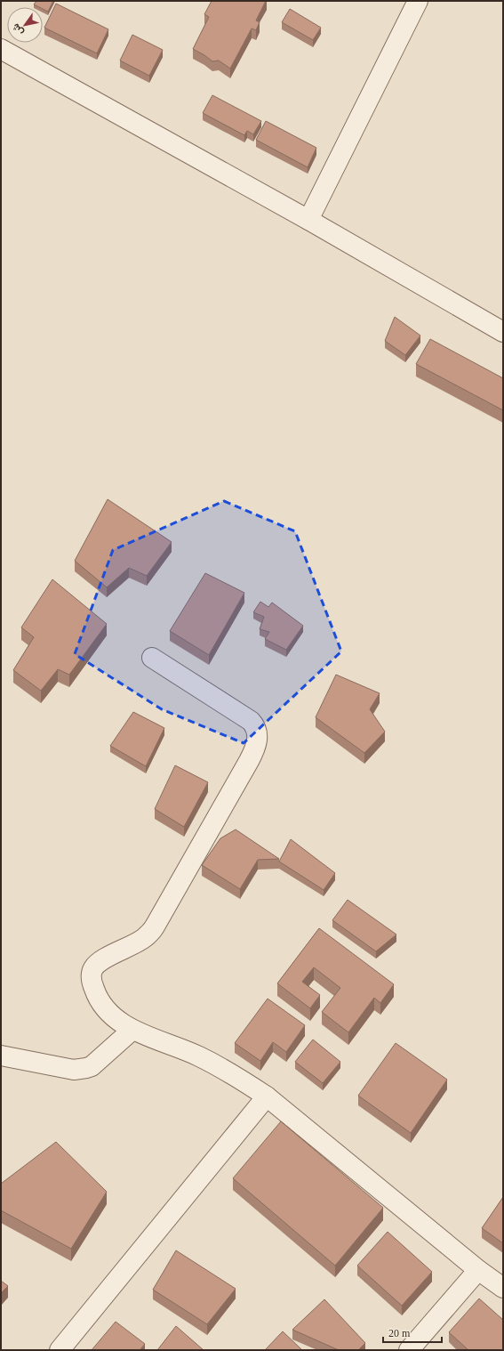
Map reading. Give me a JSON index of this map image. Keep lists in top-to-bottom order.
{
  "scale_bar": "20 m",
  "north": "bottom left"
}
